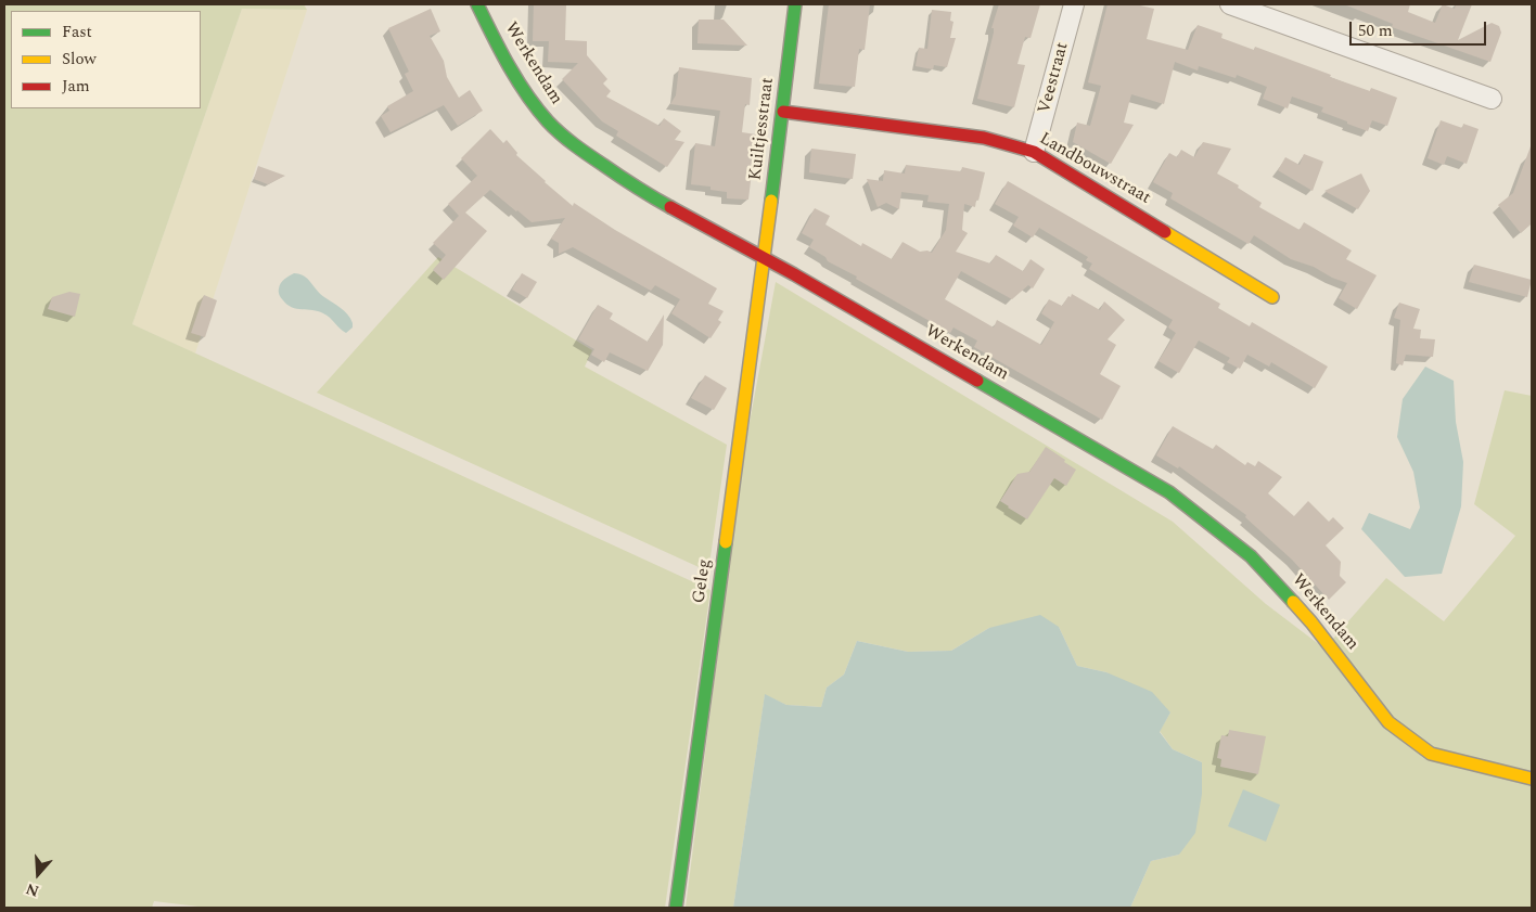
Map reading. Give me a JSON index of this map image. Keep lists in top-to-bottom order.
{
  "streets": {
    "street": [
      "Werkendam",
      "Veestraat",
      "Kuiltjesstraat",
      "Landbouwstraat",
      "Geleg"
    ]
  },
  "crossings": [
    ["Werkendam", "Kuiltjesstraat"],
    ["Werkendam", "Geleg"],
    ["Veestraat", "Landbouwstraat"],
    ["Kuiltjesstraat", "Landbouwstraat"],
    ["Kuiltjesstraat", "Geleg"]
  ],
  "legend": ["Fast", "Slow", "Jam"],
  "scale_bar": "50 m",
  "north": "bottom"
}
